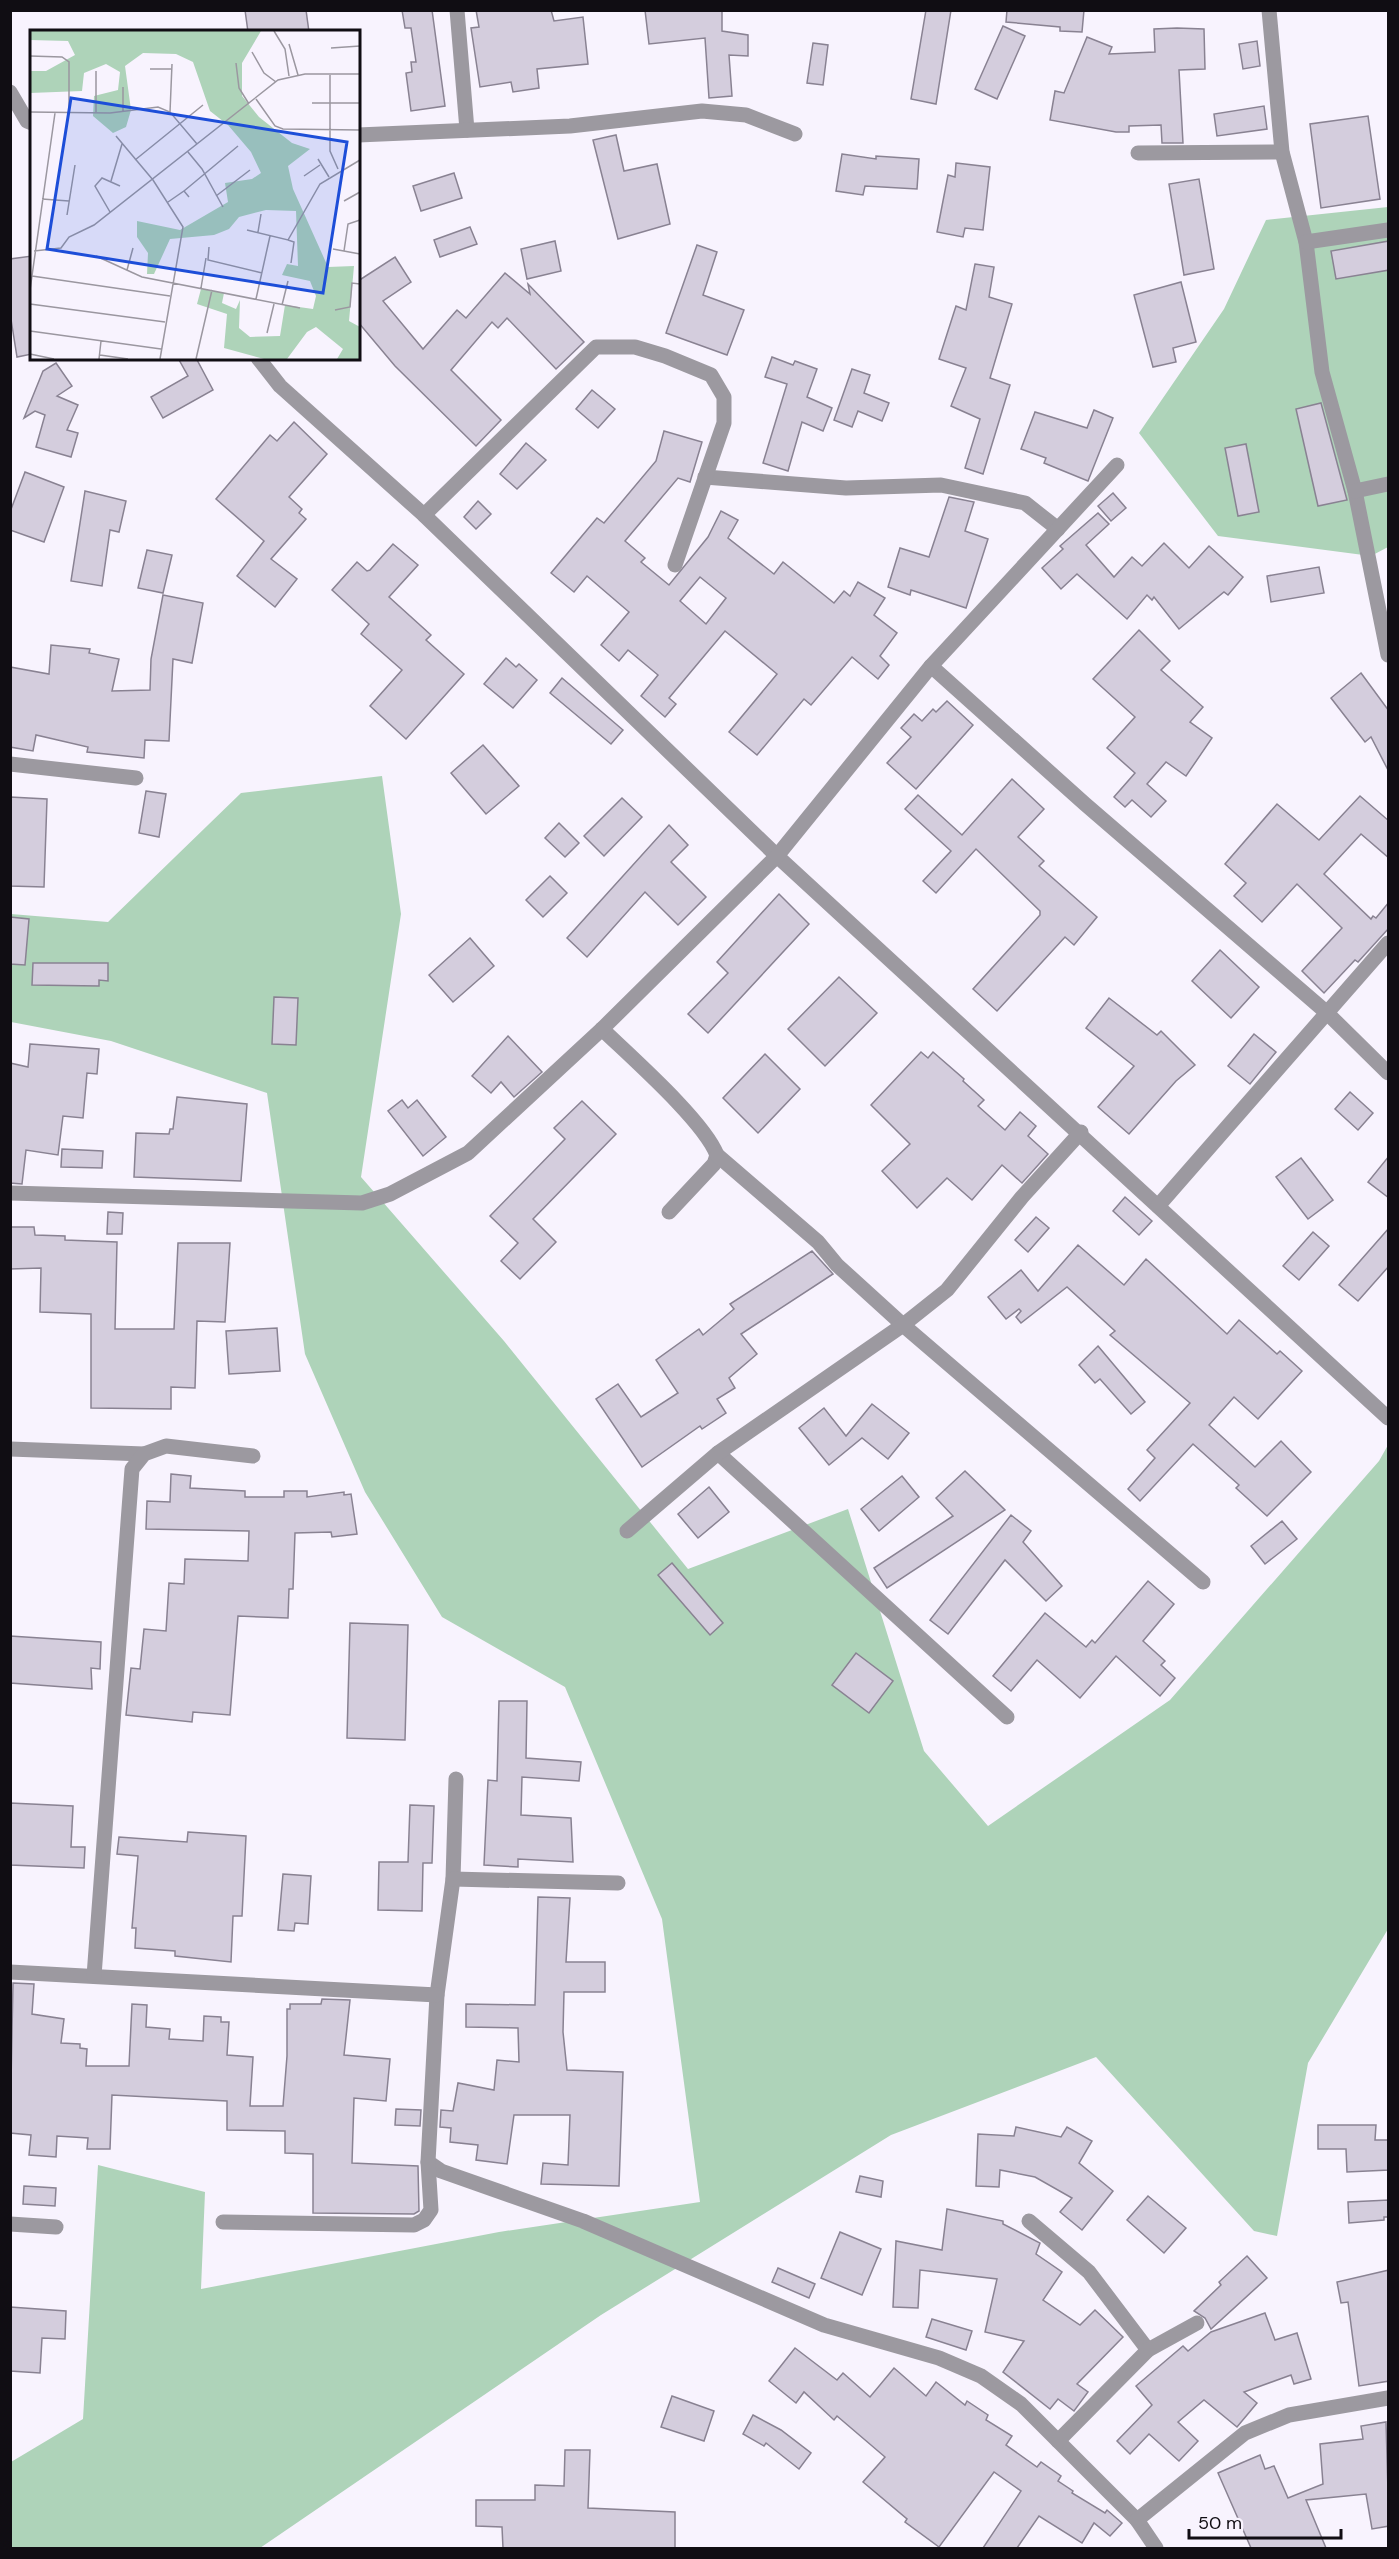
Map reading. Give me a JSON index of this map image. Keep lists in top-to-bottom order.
{
  "scale_bar": "50 m"
}
